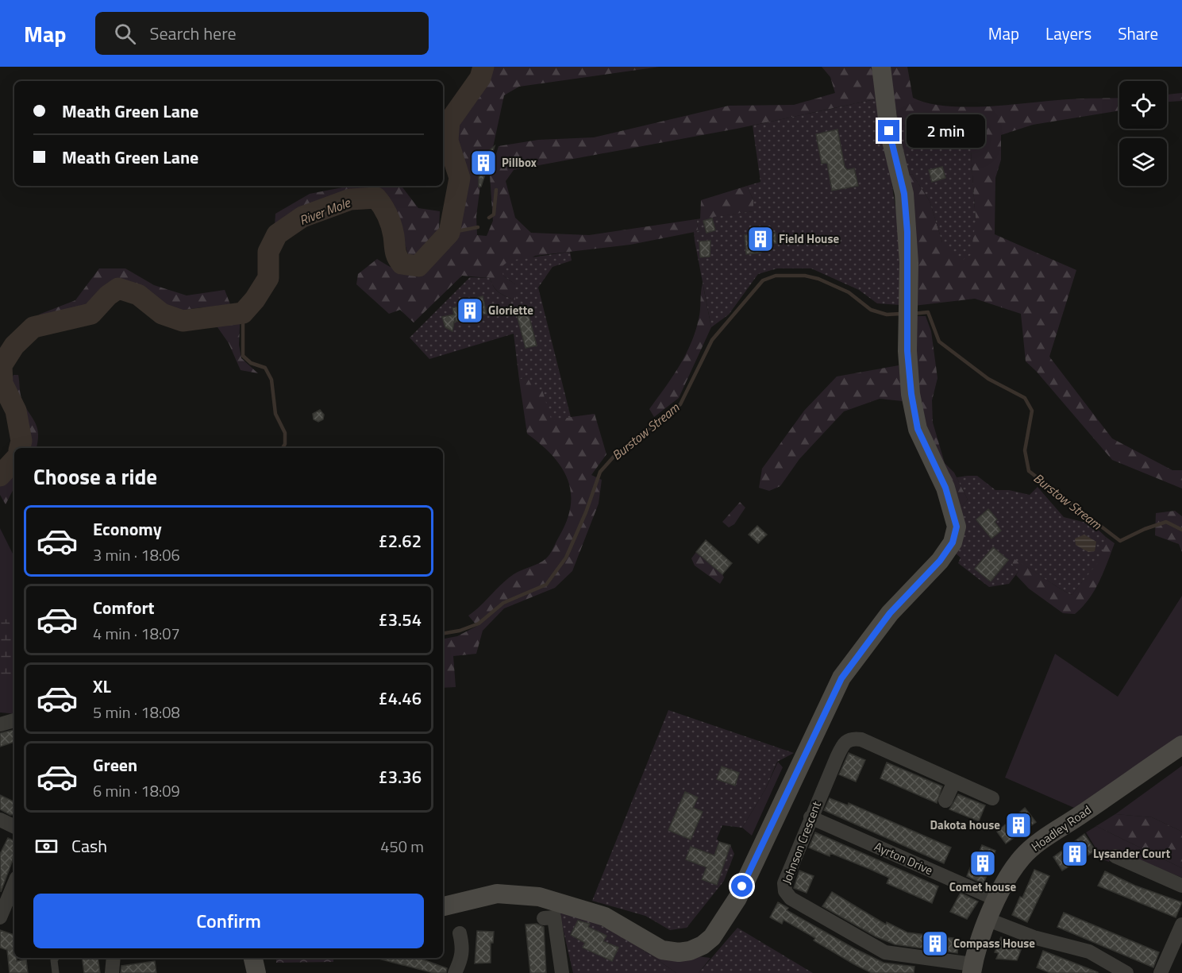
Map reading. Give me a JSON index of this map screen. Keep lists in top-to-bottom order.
{
  "streets": {
    "street": ["Hoadley Road", "Johnson Crescent", "Ayrton Drive"]
  },
  "crossings": [
    ["Hoadley Road", "Johnson Crescent"],
    ["Hoadley Road", "Ayrton Drive"],
    ["Johnson Crescent", "Ayrton Drive"]
  ],
  "water": ["River Mole", "Burstow Stream"],
  "places": {
    "building": [
      "Pillbox",
      "Field House",
      "Gloriette",
      "Dakota house",
      "Lysander Court",
      "Comet house",
      "Compass House"
    ]
  },
  "page": {
    "header": "Map",
    "search": "Search here",
    "nav": ["Map", "Layers", "Share"],
    "banner": ["Meath Green Lane", "Meath Green Lane"],
    "bubble": "2 min",
    "heading": "Choose a ride",
    "list": [
      {
        "name": "Economy",
        "note": "3 min · 18:06",
        "value": "£2.62"
      },
      {
        "name": "Comfort",
        "note": "4 min · 18:07",
        "value": "£3.54"
      },
      {
        "name": "XL",
        "note": "5 min · 18:08",
        "value": "£4.46"
      },
      {
        "name": "Green",
        "note": "6 min · 18:09",
        "value": "£3.36"
      }
    ],
    "pay": ["Cash", "450 m"],
    "buttons": "Confirm"
  }
}
